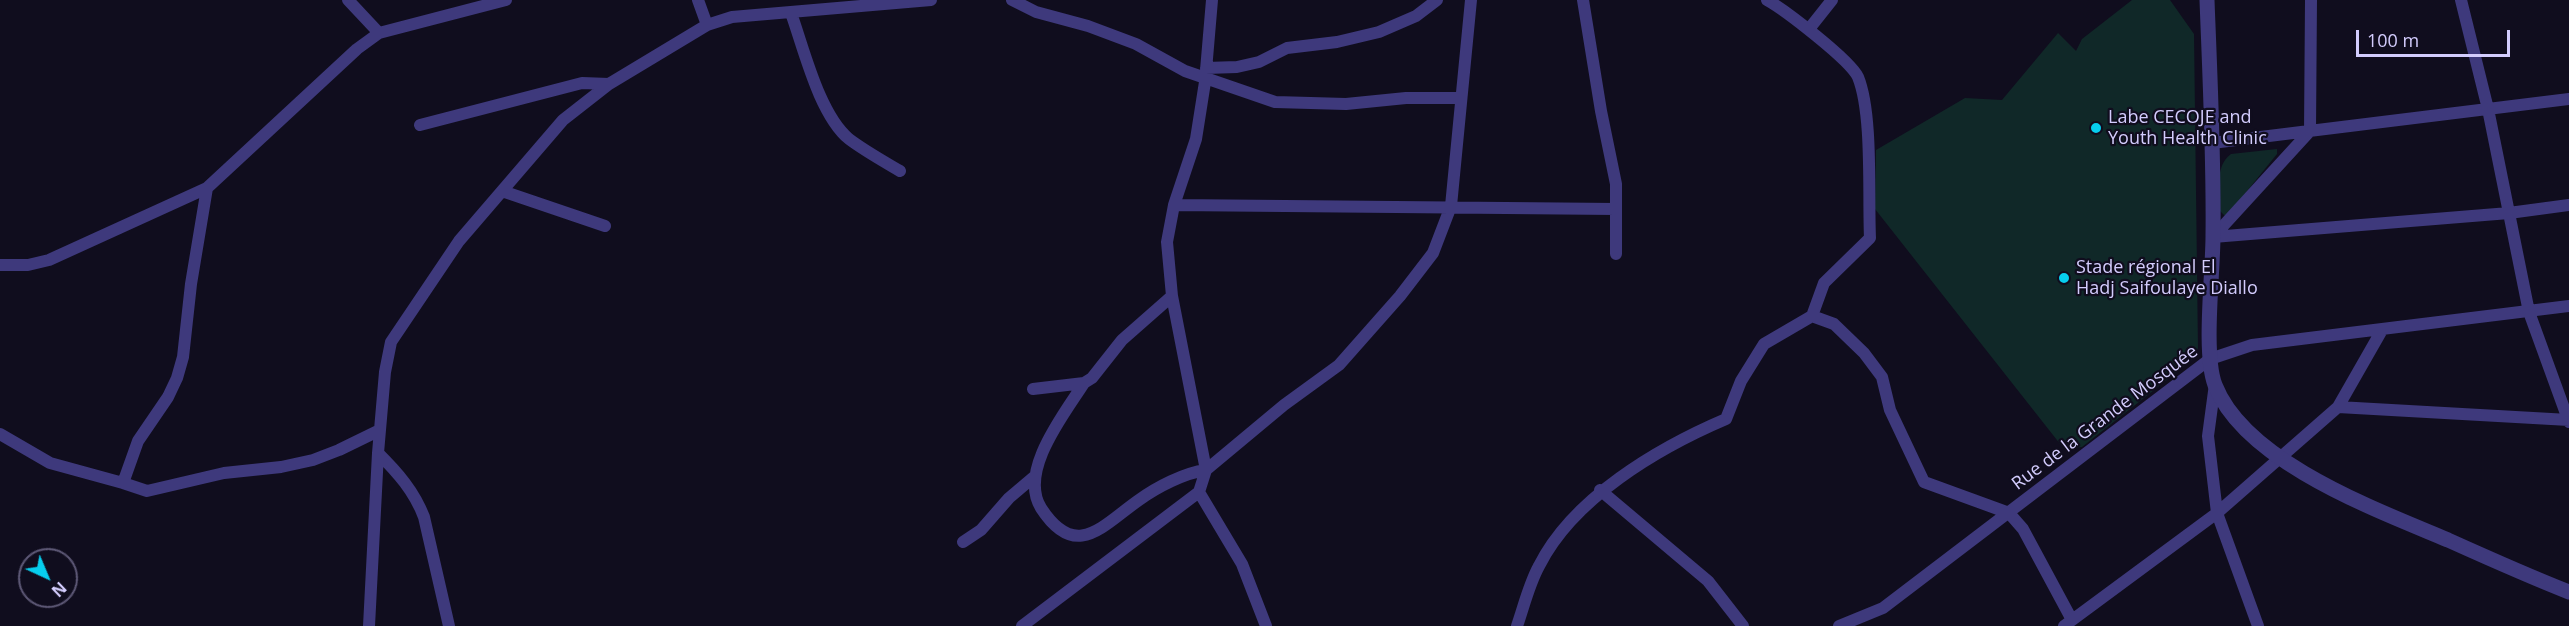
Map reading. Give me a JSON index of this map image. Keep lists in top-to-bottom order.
{
  "streets": {
    "street": ["Rue de la Grande Mosquée"]
  },
  "places": ["Labe CECOJE and Youth Health Clinic", "Stade régional El Hadj Saifoulaye Diallo"],
  "scale_bar": "100 m",
  "north": "bottom right"
}
